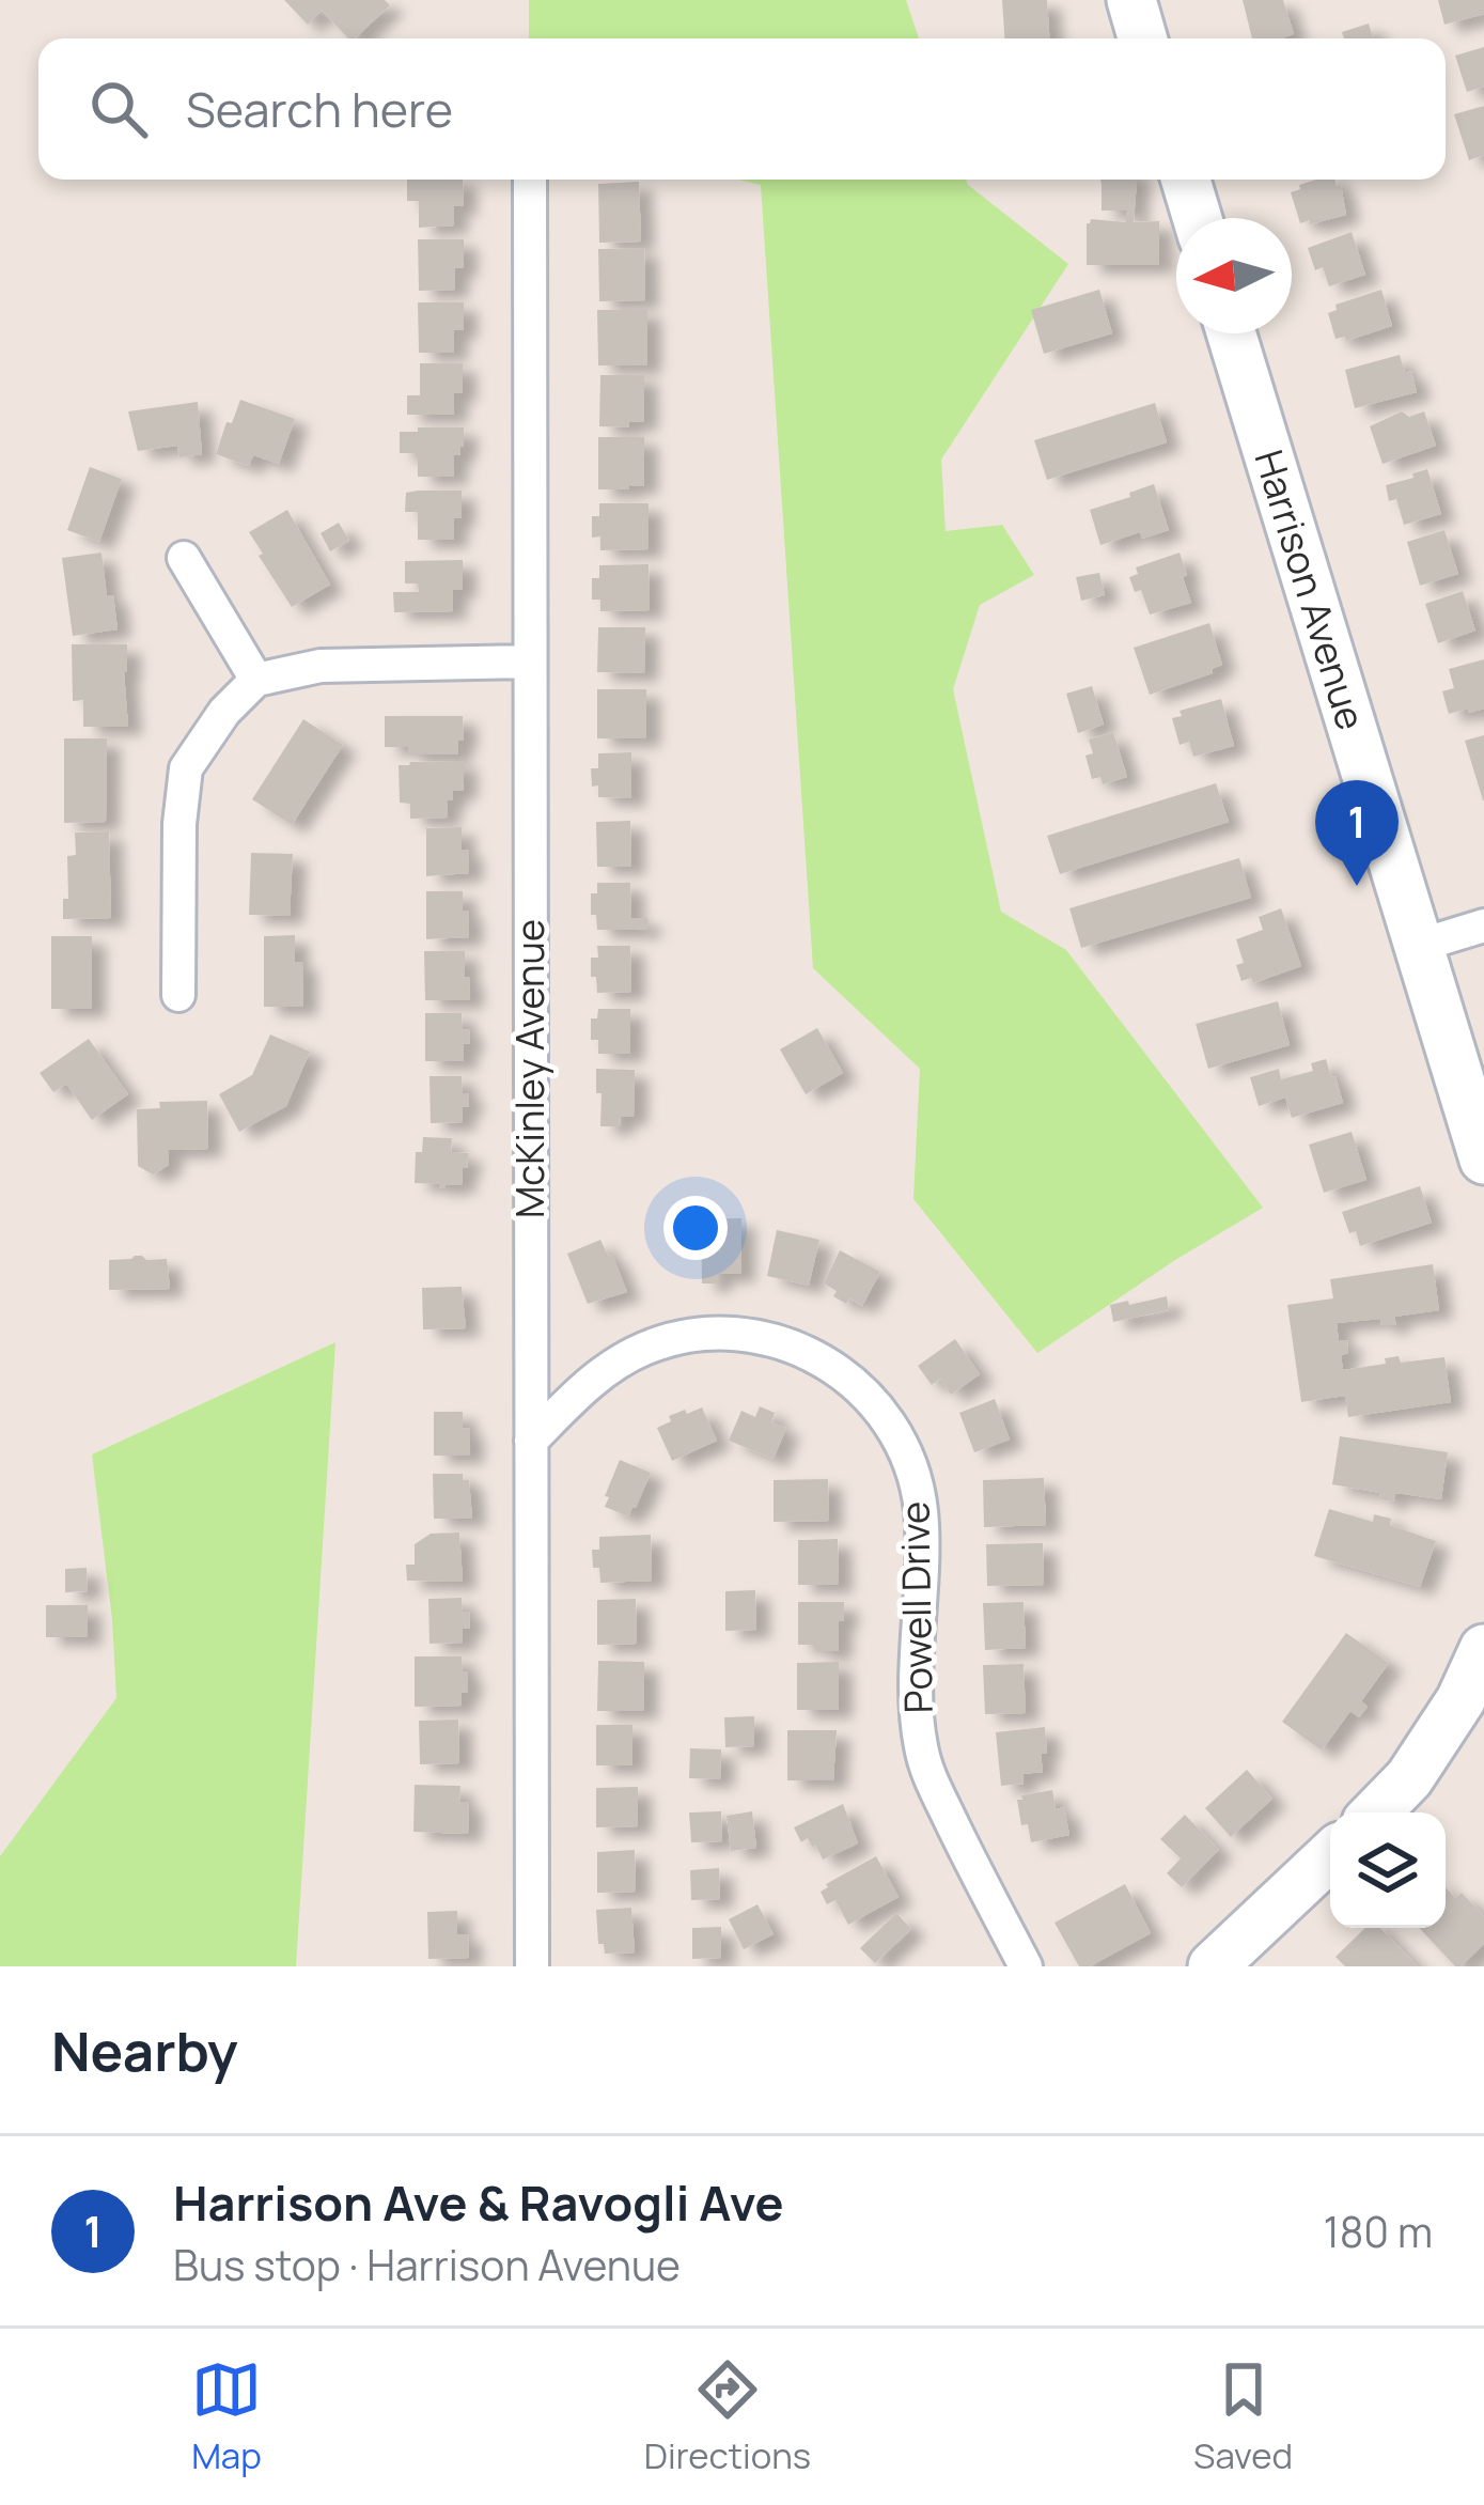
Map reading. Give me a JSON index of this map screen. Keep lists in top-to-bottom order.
{
  "streets": {
    "main road": ["Harrison Avenue"],
    "street": ["McKinley Avenue", "Powell Drive"]
  },
  "crossings": [
    ["McKinley Avenue", "Powell Drive"]
  ],
  "north": "left",
  "page": {
    "search": "Search here",
    "pins": "1",
    "heading": "Nearby",
    "list": [
      {
        "mark": "1",
        "name": "Harrison Ave & Ravogli Ave",
        "note": "Bus stop · Harrison Avenue",
        "value": "180 m"
      }
    ],
    "nav": ["Map", "Directions", "Saved"]
  }
}
